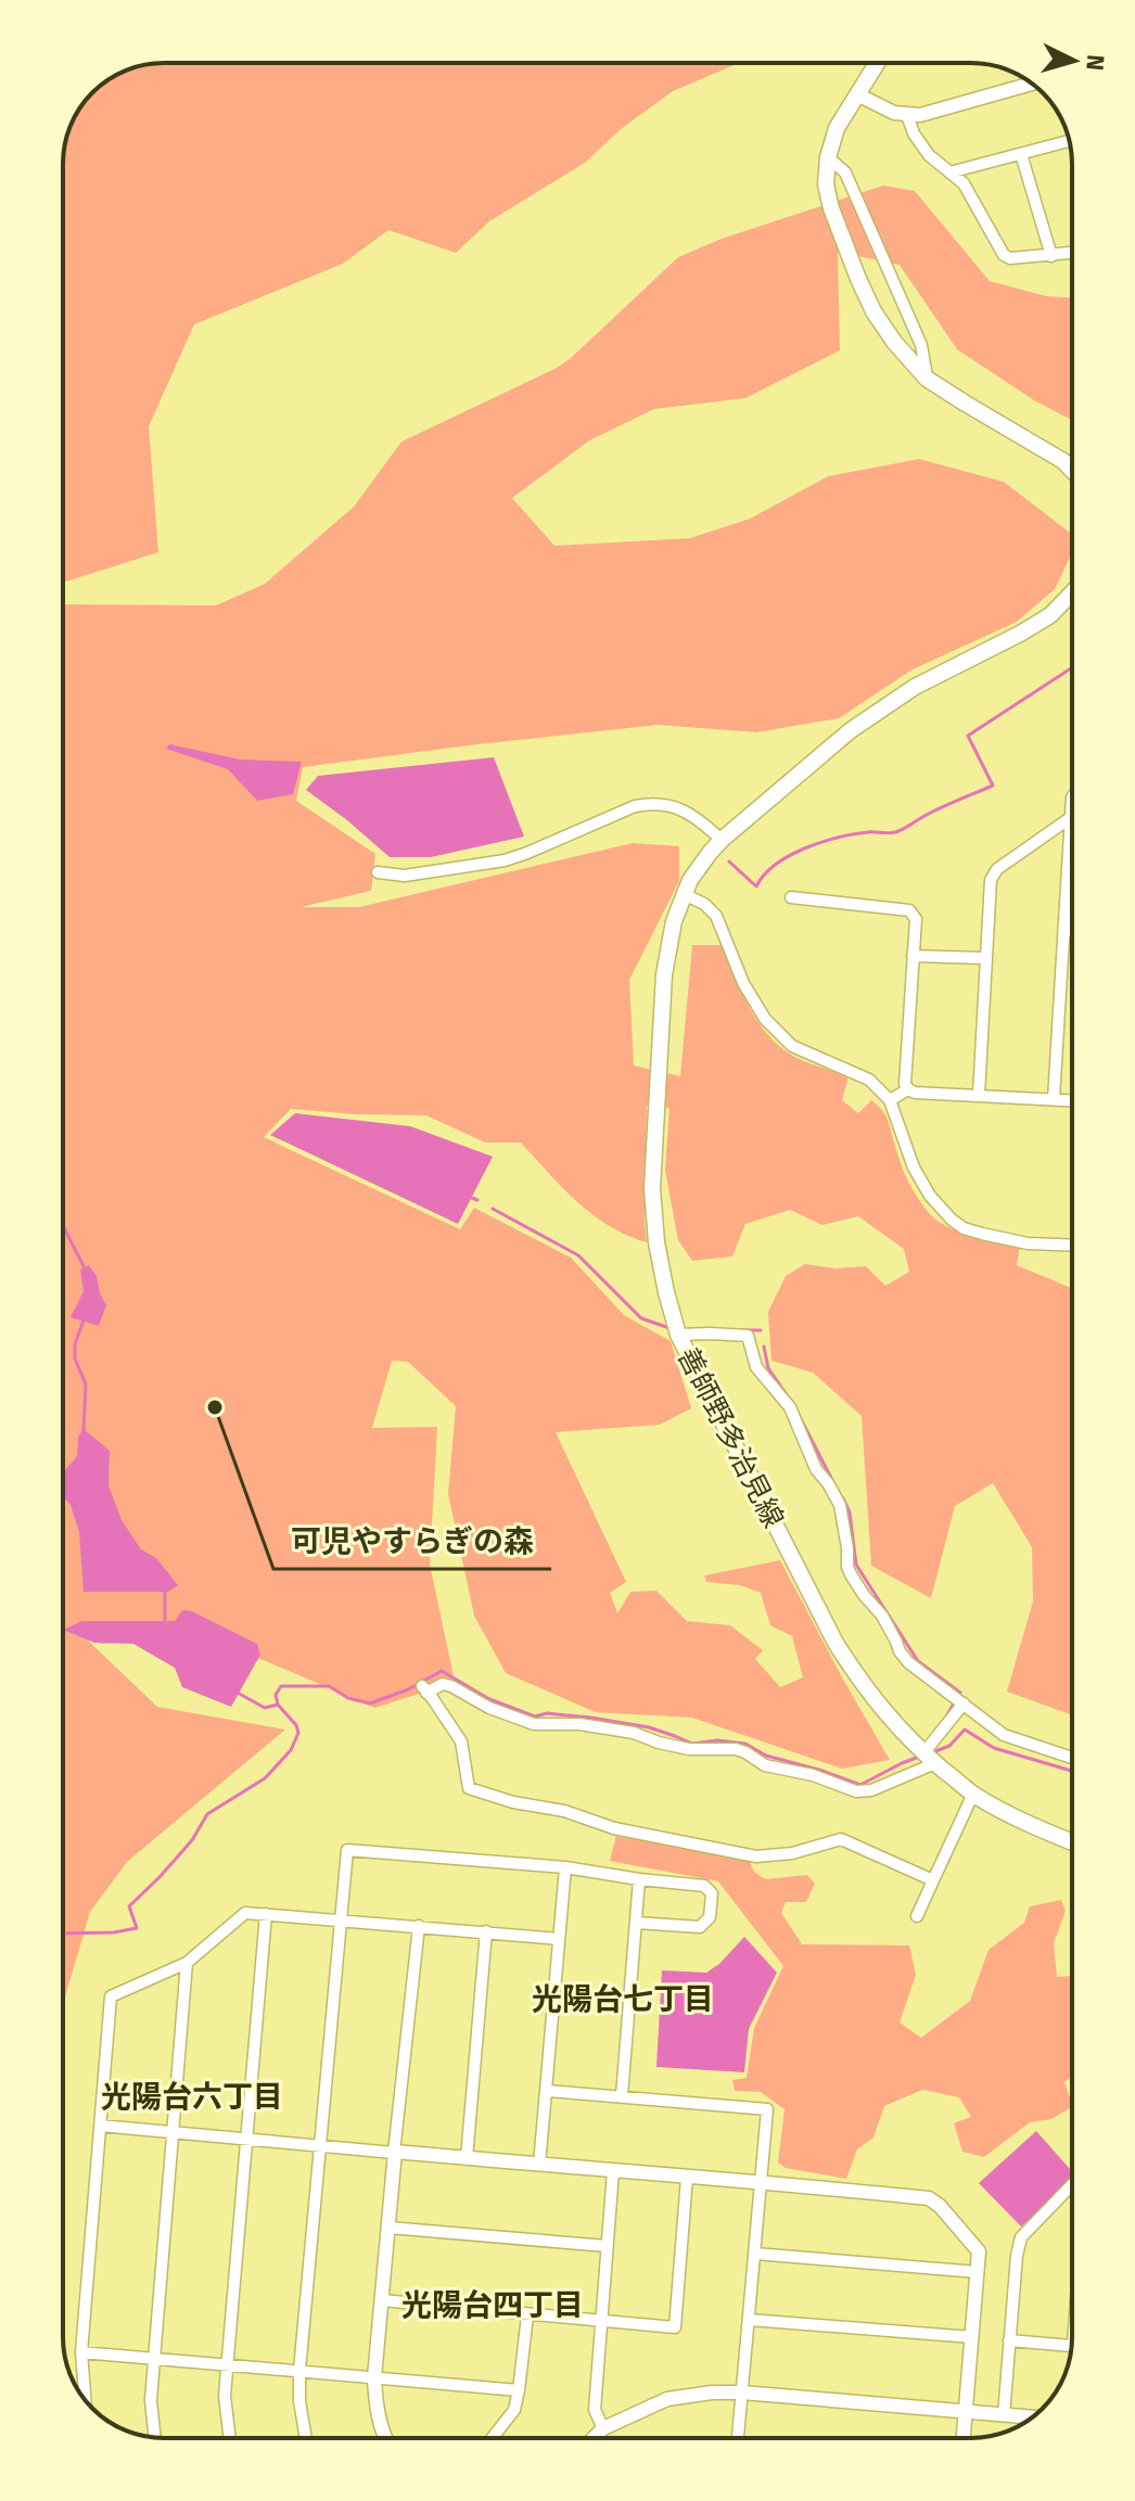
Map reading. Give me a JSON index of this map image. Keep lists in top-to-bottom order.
{
  "streets": {
    "main road": ["善師野多治見線"]
  },
  "districts": ["光陽台七丁目", "光陽台六丁目", "光陽台四丁目"],
  "places": ["可児やすらぎの森"],
  "north": "right"
}
